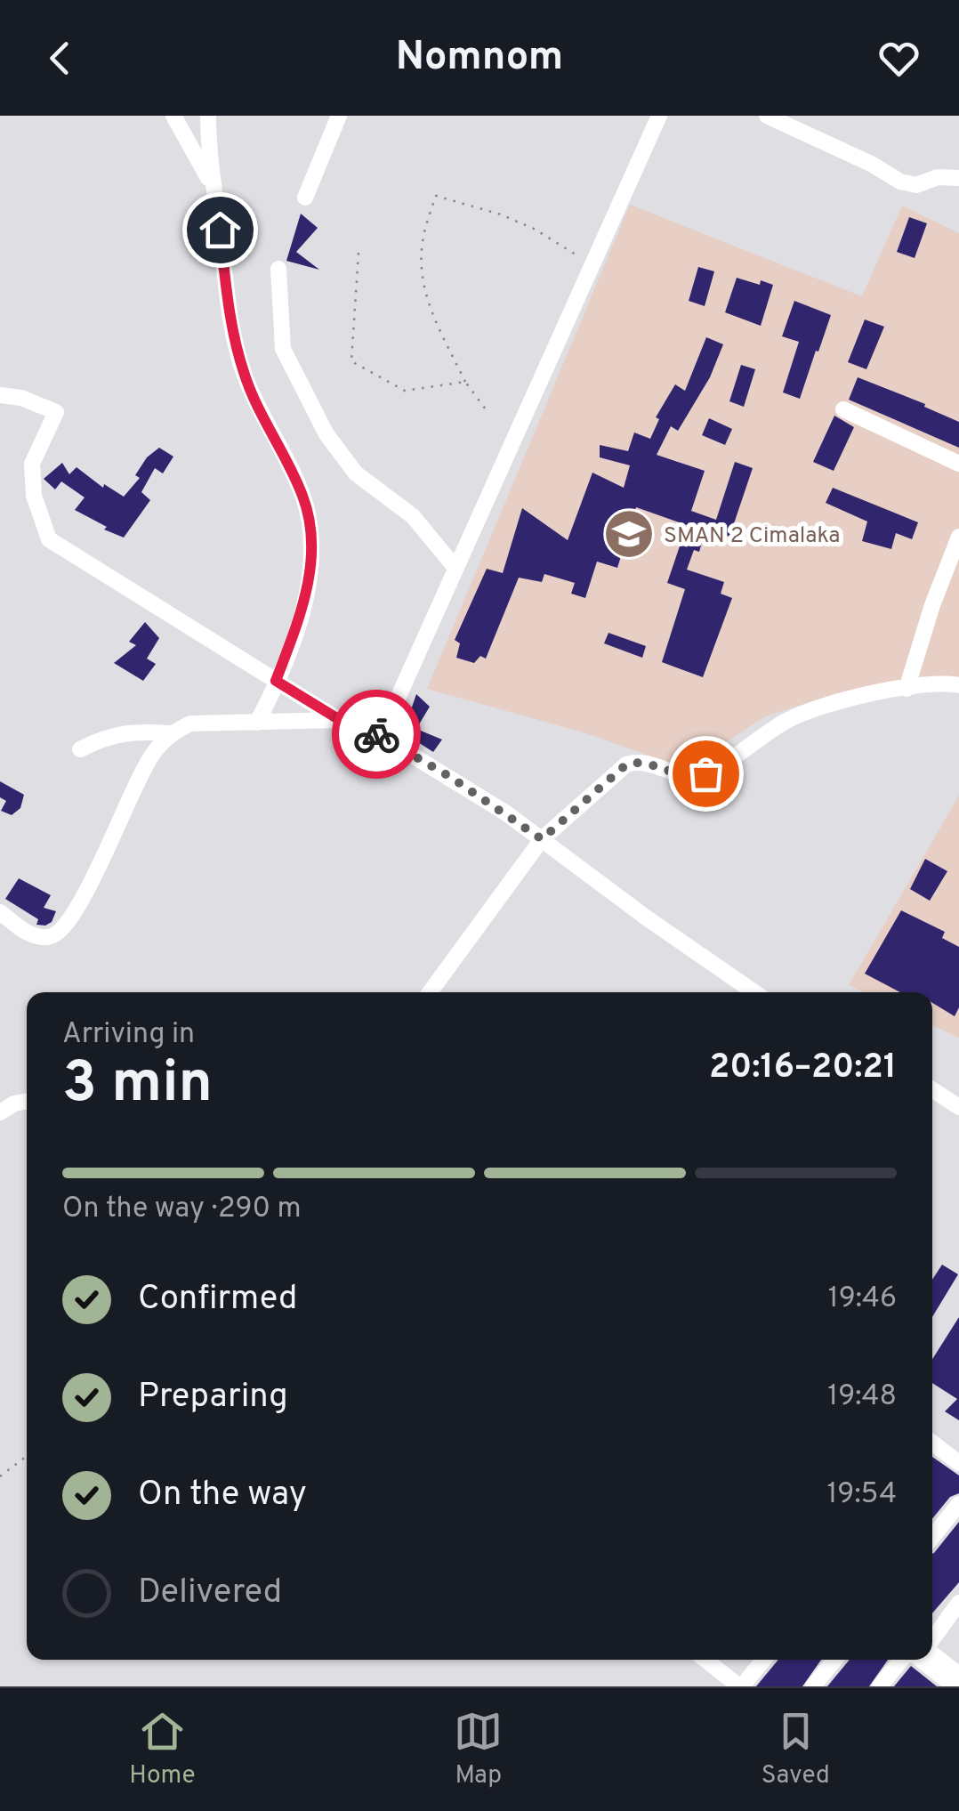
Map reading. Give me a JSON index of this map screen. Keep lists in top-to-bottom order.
{
  "places": {
    "school or university": ["SMAN 2 Cimalaka"]
  },
  "page": {
    "header": "Nomnom",
    "heading": ["3 min", "Arriving in", "20:16–20:21"],
    "bar": "On the way · 290 m",
    "list": [
      ["Confirmed", "19:46"],
      ["Preparing", "19:48"],
      ["On the way", "19:54"],
      "Delivered"
    ],
    "tabs": ["Home", "Map", "Saved"]
  }
}
